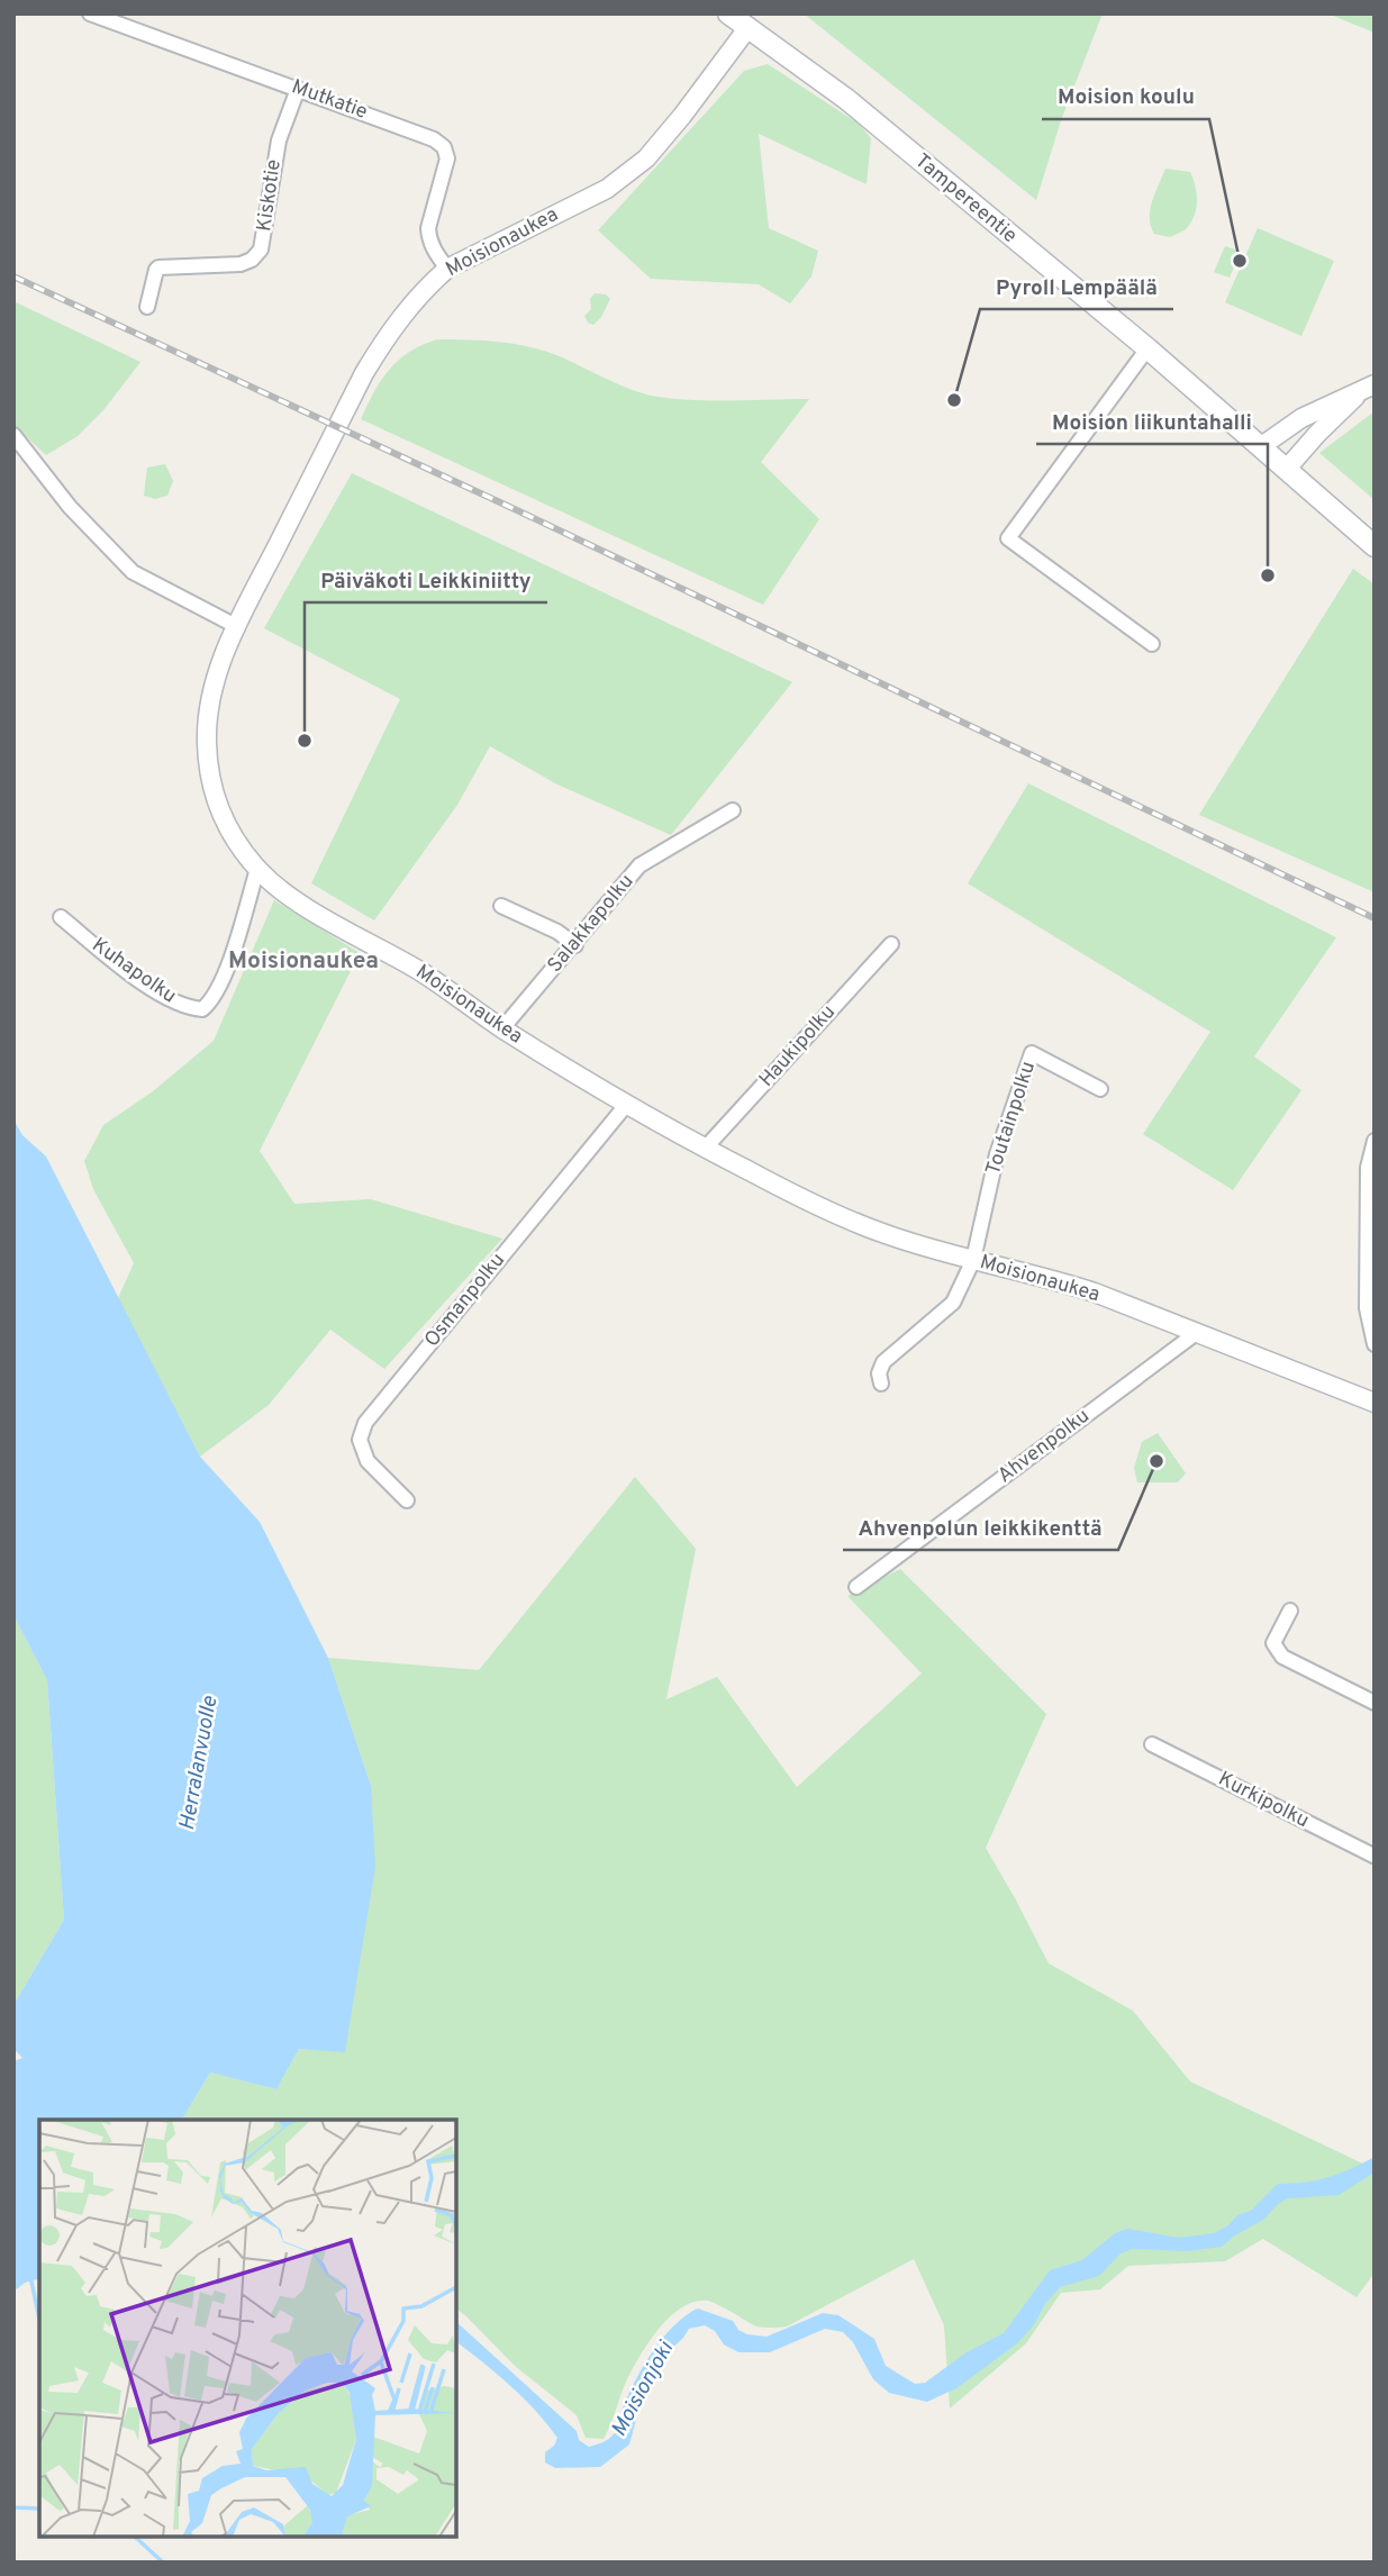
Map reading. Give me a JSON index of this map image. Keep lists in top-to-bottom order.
{
  "streets": {
    "main road": ["Tampereentie"],
    "street": [
      "Mutkatie",
      "Kiskotie",
      "Moisionaukea",
      "Salakkapolku",
      "Kuhapolku",
      "Haukipolku",
      "Toutainpolku",
      "Osmanpolku",
      "Ahvenpolku",
      "Kurkipolku"
    ]
  },
  "crossings": [
    ["Mutkatie", "Kiskotie"],
    ["Mutkatie", "Moisionaukea"],
    ["Tampereentie", "Moisionaukea"],
    ["Moisionaukea", "Salakkapolku"],
    ["Moisionaukea", "Kuhapolku"],
    ["Moisionaukea", "Haukipolku"],
    ["Moisionaukea", "Toutainpolku"],
    ["Moisionaukea", "Osmanpolku"],
    ["Moisionaukea", "Ahvenpolku"]
  ],
  "districts": ["Moisionaukea"],
  "water": ["Herralanvuolle", "Moisionjoki"],
  "places": [
    "Moision koulu",
    "Pyroll Lempäälä",
    "Moision liikuntahalli",
    "Päiväkoti Leikkiniitty",
    "Ahvenpolun leikkikenttä"
  ]
}
